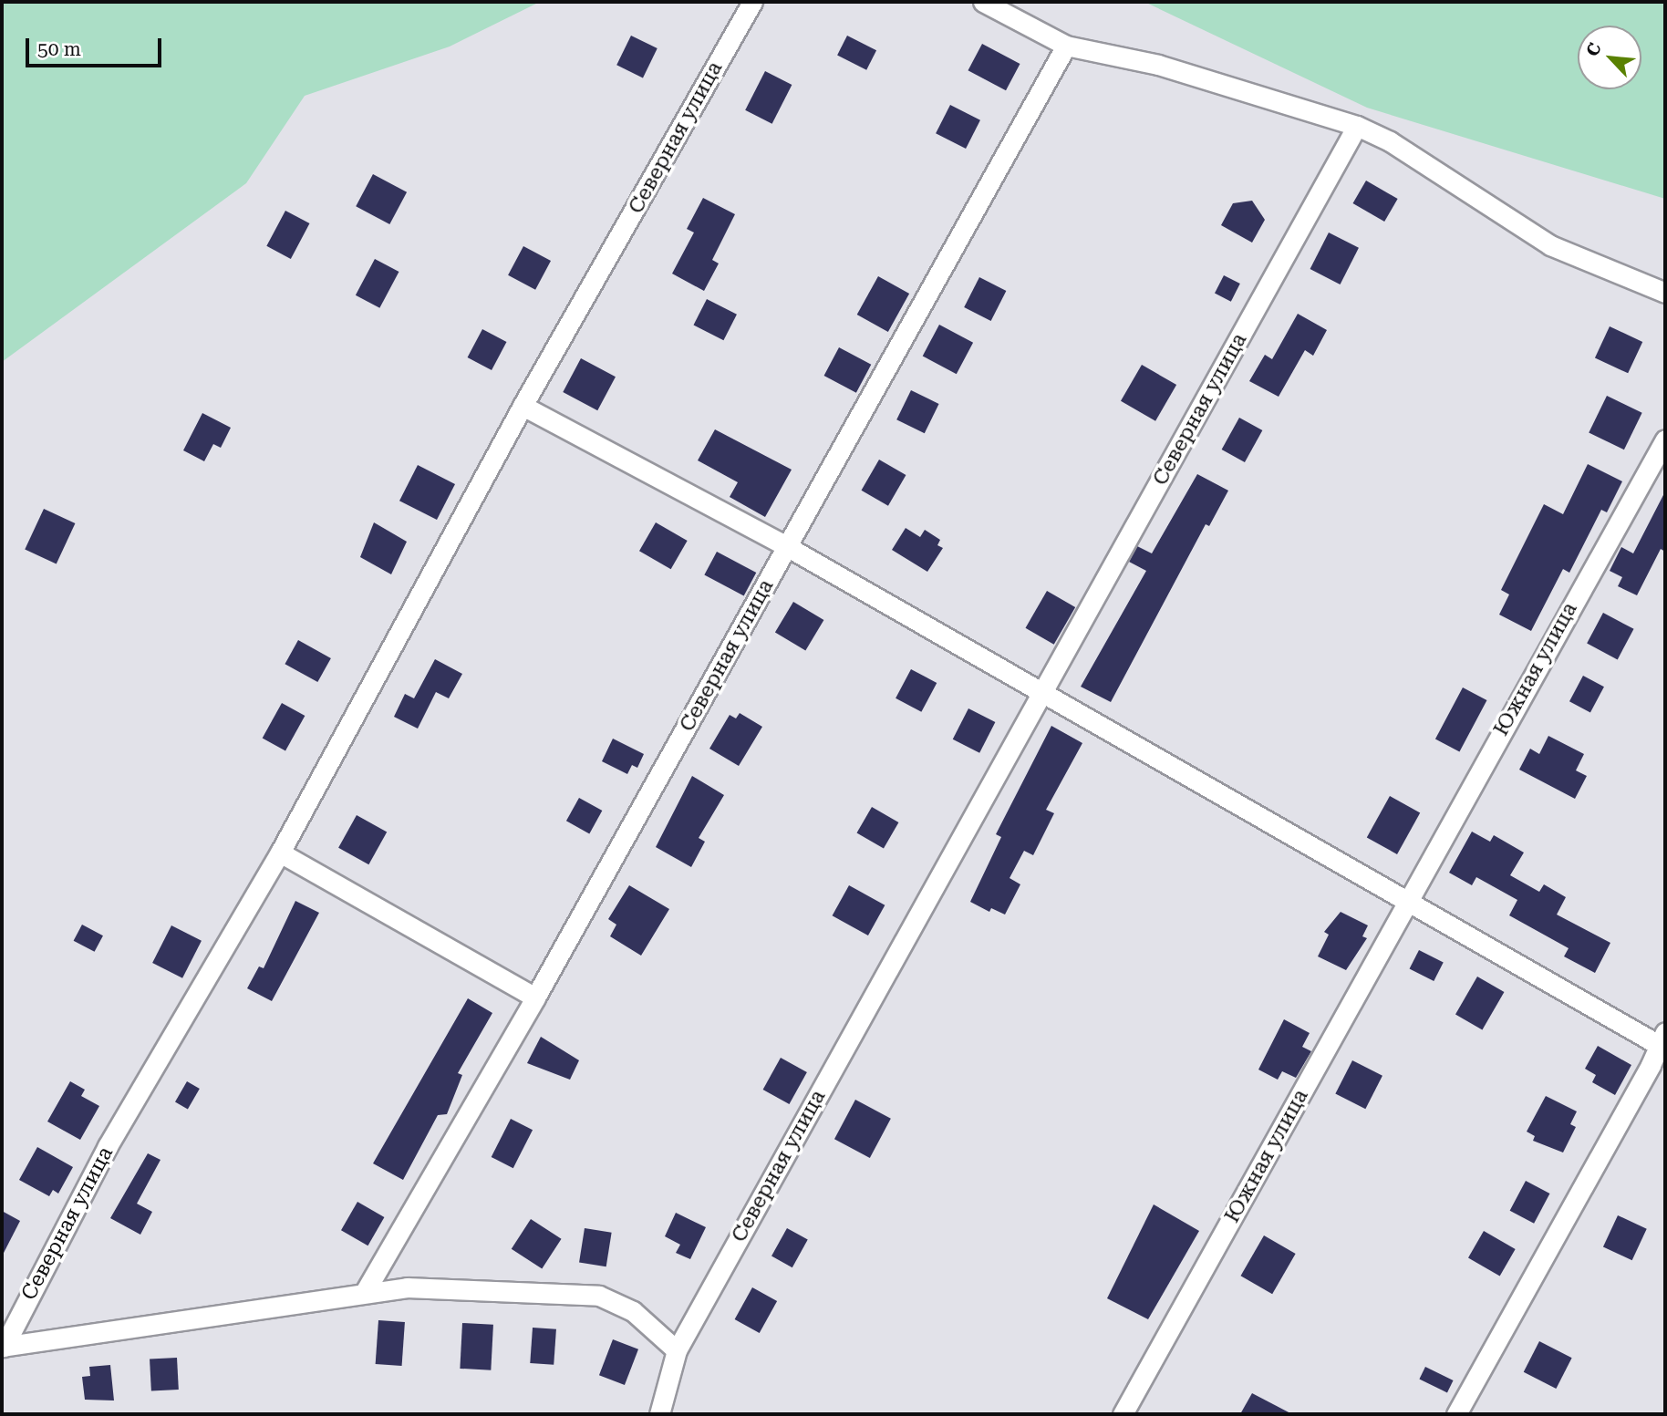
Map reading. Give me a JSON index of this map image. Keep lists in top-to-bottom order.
{
  "streets": {
    "street": ["Северная улица", "Южная улица"]
  },
  "scale_bar": "50 m",
  "north": "top left"
}
